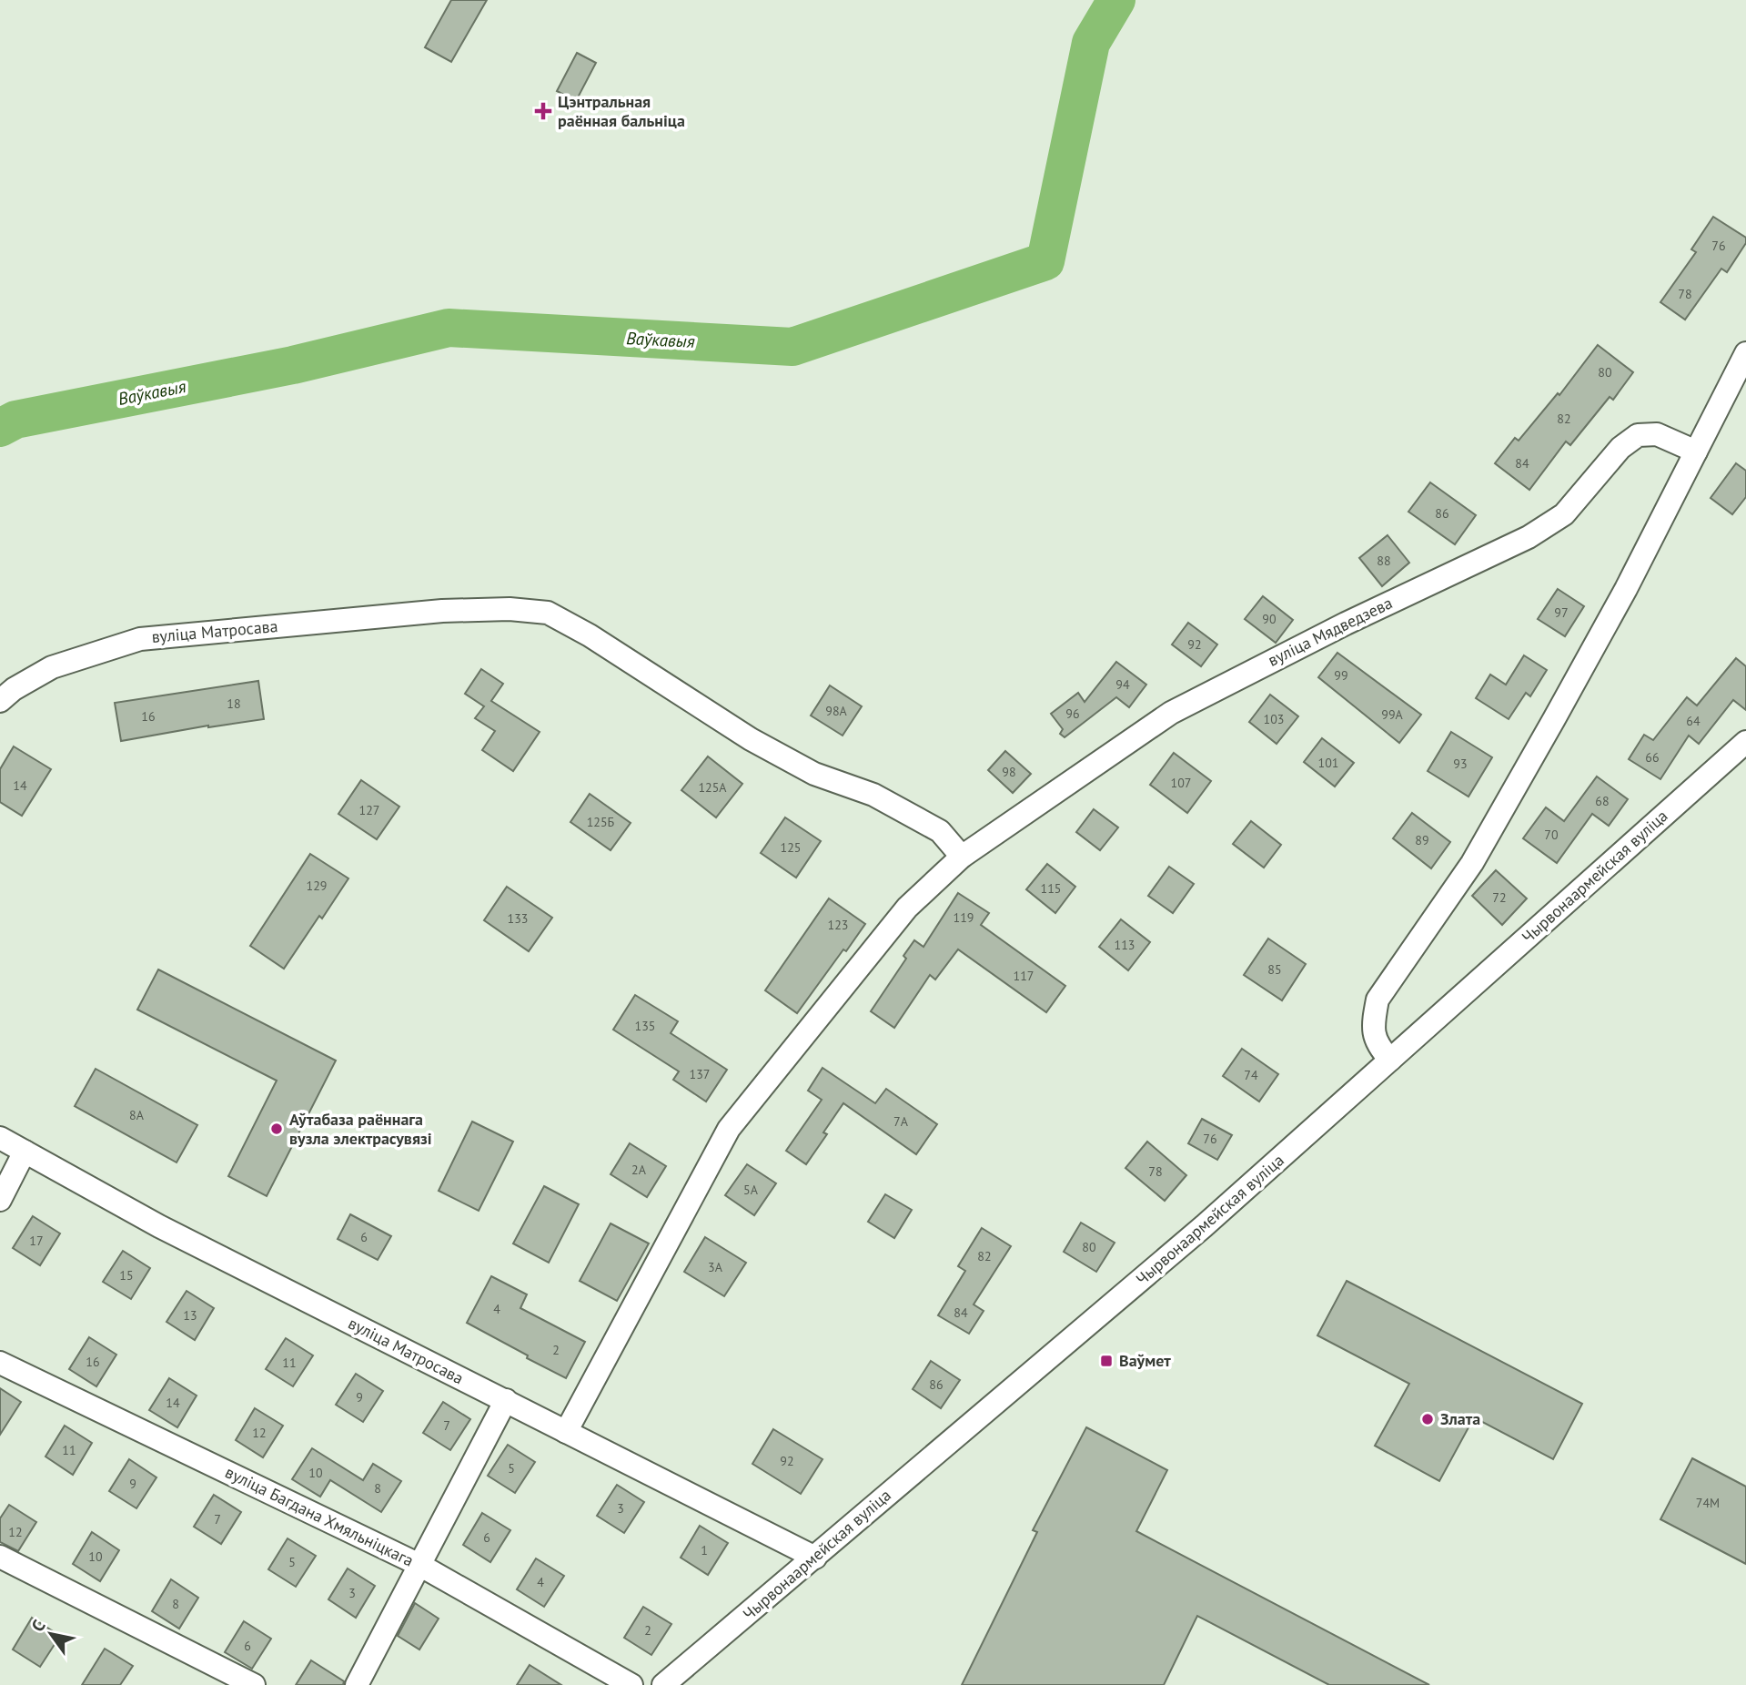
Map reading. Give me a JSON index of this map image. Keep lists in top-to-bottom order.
{
  "streets": {
    "street": [
      "вуліца Матросава",
      "вуліца Мядведзева",
      "Чырвонаармейская вуліца",
      "вуліца Багдана Хмяльніцкага"
    ]
  },
  "crossings": [
    ["вуліца Матросава", "вуліца Мядведзева"],
    ["вуліца Матросава", "Чырвонаармейская вуліца"]
  ],
  "water": ["Ваўкавыя"],
  "places": {
    "health": ["Цэнтральная раённая бальніца"],
    "other": ["Аўтабаза раённага вузла электрасувязі", "Злата"],
    "transit": ["Ваўмет"]
  },
  "house_numbers": [
    "76",
    "78",
    "80",
    "82",
    "84",
    "86",
    "88",
    "97",
    "90",
    "92",
    "99",
    "94",
    "18",
    "98А",
    "96",
    "99А",
    "16",
    "103",
    "64",
    "66",
    "101",
    "93",
    "98",
    "107",
    "14",
    "125А",
    "68",
    "127",
    "125Б",
    "70",
    "89",
    "125",
    "129",
    "115",
    "72",
    "119",
    "133",
    "123",
    "113",
    "85",
    "117",
    "135",
    "137",
    "74",
    "8А",
    "7А",
    "76",
    "2А",
    "78",
    "5А",
    "6",
    "17",
    "80",
    "82",
    "3А",
    "15",
    "4",
    "84",
    "13",
    "2",
    "16",
    "11",
    "86",
    "9",
    "14",
    "7",
    "12",
    "11",
    "92",
    "5",
    "10",
    "9",
    "8",
    "74М",
    "3",
    "7",
    "12",
    "6",
    "1",
    "10",
    "5",
    "4",
    "3",
    "8",
    "2",
    "6"
  ],
  "north": "top left"
}
